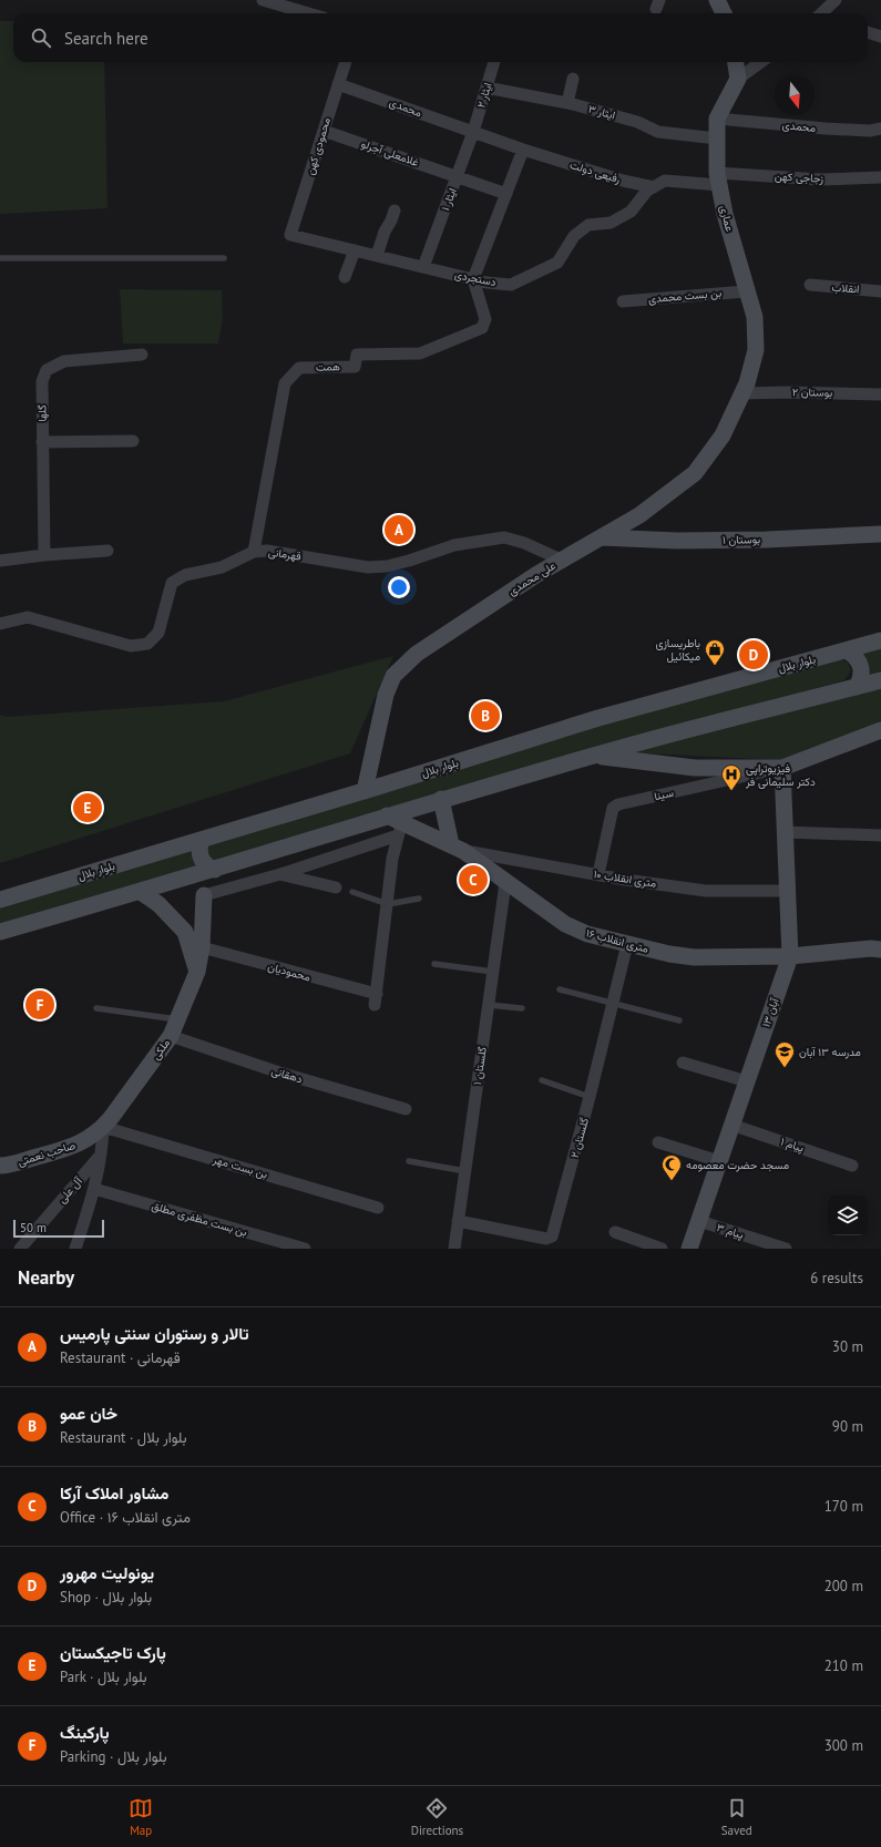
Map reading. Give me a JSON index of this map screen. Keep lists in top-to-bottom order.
{
  "streets": {
    "street": [
      "ایثار ۲",
      "محمدی",
      "ایثار ۳",
      "محمودی کهن",
      "غلامعلی آجرلو",
      "رفیعی دولت",
      "زجاجی کهن",
      "۱ ایثار",
      "عماری",
      "دستجردی",
      "انقلاب",
      "بن بست محمدی",
      "همت",
      "بوستان ۲",
      "گلها",
      "بوستان ۱",
      "قهرمانی",
      "علی محمدی",
      "بلوار بلال",
      "سینا",
      "۱۰ متری انقلاب",
      "۱۶ متری انقلاب",
      "محمودیان",
      "۱۳ آبان",
      "ملکی",
      "گلستان ۱",
      "دهقانی",
      "گلستان ۲",
      "پیام ۱",
      "صاحب نعمتی",
      "بن بست مهر",
      "آل علی",
      "بن بست مظفری مطلق",
      "پیام ۳"
    ]
  },
  "crossings": [
    ["ایثار ۲", "محمدی"],
    ["ایثار ۲", "ایثار ۳"],
    ["ایثار ۲", "رفیعی دولت"],
    ["ایثار ۲", "۱ ایثار"],
    ["محمدی", "محمودی کهن"],
    ["محمدی", "رفیعی دولت"],
    ["محمدی", "۱ ایثار"],
    ["محمدی", "عماری"],
    ["ایثار ۳", "عماری"],
    ["محمودی کهن", "غلامعلی آجرلو"],
    ["محمودی کهن", "دستجردی"],
    ["غلامعلی آجرلو", "۱ ایثار"],
    ["رفیعی دولت", "۱ ایثار"],
    ["رفیعی دولت", "دستجردی"],
    ["زجاجی کهن", "عماری"],
    ["۱ ایثار", "دستجردی"],
    ["عماری", "بن بست محمدی"],
    ["عماری", "بوستان ۲"],
    ["عماری", "علی محمدی"],
    ["دستجردی", "همت"],
    ["همت", "قهرمانی"],
    ["بوستان ۲", "علی محمدی"],
    ["بوستان ۱", "علی محمدی"],
    ["قهرمانی", "علی محمدی"],
    ["علی محمدی", "بلوار بلال"],
    ["سینا", "۱۰ متری انقلاب"],
    ["سینا", "۱۳ آبان"],
    ["۱۰ متری انقلاب", "۱۶ متری انقلاب"],
    ["۱۰ متری انقلاب", "۱۳ آبان"],
    ["۱۶ متری انقلاب", "محمودیان"],
    ["۱۶ متری انقلاب", "۱۳ آبان"],
    ["۱۶ متری انقلاب", "گلستان ۱"],
    ["۱۶ متری انقلاب", "گلستان ۲"],
    ["محمودیان", "ملکی"],
    ["۱۳ آبان", "پیام ۱"],
    ["۱۳ آبان", "پیام ۳"],
    ["ملکی", "دهقانی"],
    ["ملکی", "صاحب نعمتی"],
    ["ملکی", "بن بست مهر"],
    ["گلستان ۱", "گلستان ۲"],
    ["صاحب نعمتی", "بن بست مهر"]
  ],
  "places": {
    "shop": ["باطریسازی میکائیل"],
    "hospital": ["فیزیوتراپی دکتر سلیمانی فر"],
    "school or university": ["مدرسه ۱۳ آبان"],
    "mosque": ["مسجد حضرت معصومه"]
  },
  "scale_bar": "50 m",
  "north": "bottom",
  "page": {
    "search": "Search here",
    "pins": [
      "A",
      "D",
      "B",
      "E",
      "C",
      "F"
    ],
    "scale": "50 m",
    "heading": ["Nearby", "6 results"],
    "list": [
      {
        "mark": "A",
        "name": "تالار و رستوران سنتی پارمیس",
        "note": "Restaurant · قهرمانی",
        "value": "30 m"
      },
      {
        "mark": "B",
        "name": "خان عمو",
        "note": "Restaurant · بلوار بلال",
        "value": "90 m"
      },
      {
        "mark": "C",
        "name": "مشاور املاک آرکا",
        "note": "Office · ۱۶ متری انقلاب",
        "value": "170 m"
      },
      {
        "mark": "D",
        "name": "یونولیت مهرور",
        "note": "Shop · بلوار بلال",
        "value": "200 m"
      },
      {
        "mark": "E",
        "name": "پارک تاجیکستان",
        "note": "Park · بلوار بلال",
        "value": "210 m"
      },
      {
        "mark": "F",
        "name": "پارکینگ",
        "note": "Parking · بلوار بلال",
        "value": "300 m"
      }
    ],
    "nav": ["Map", "Directions", "Saved"]
  }
}
